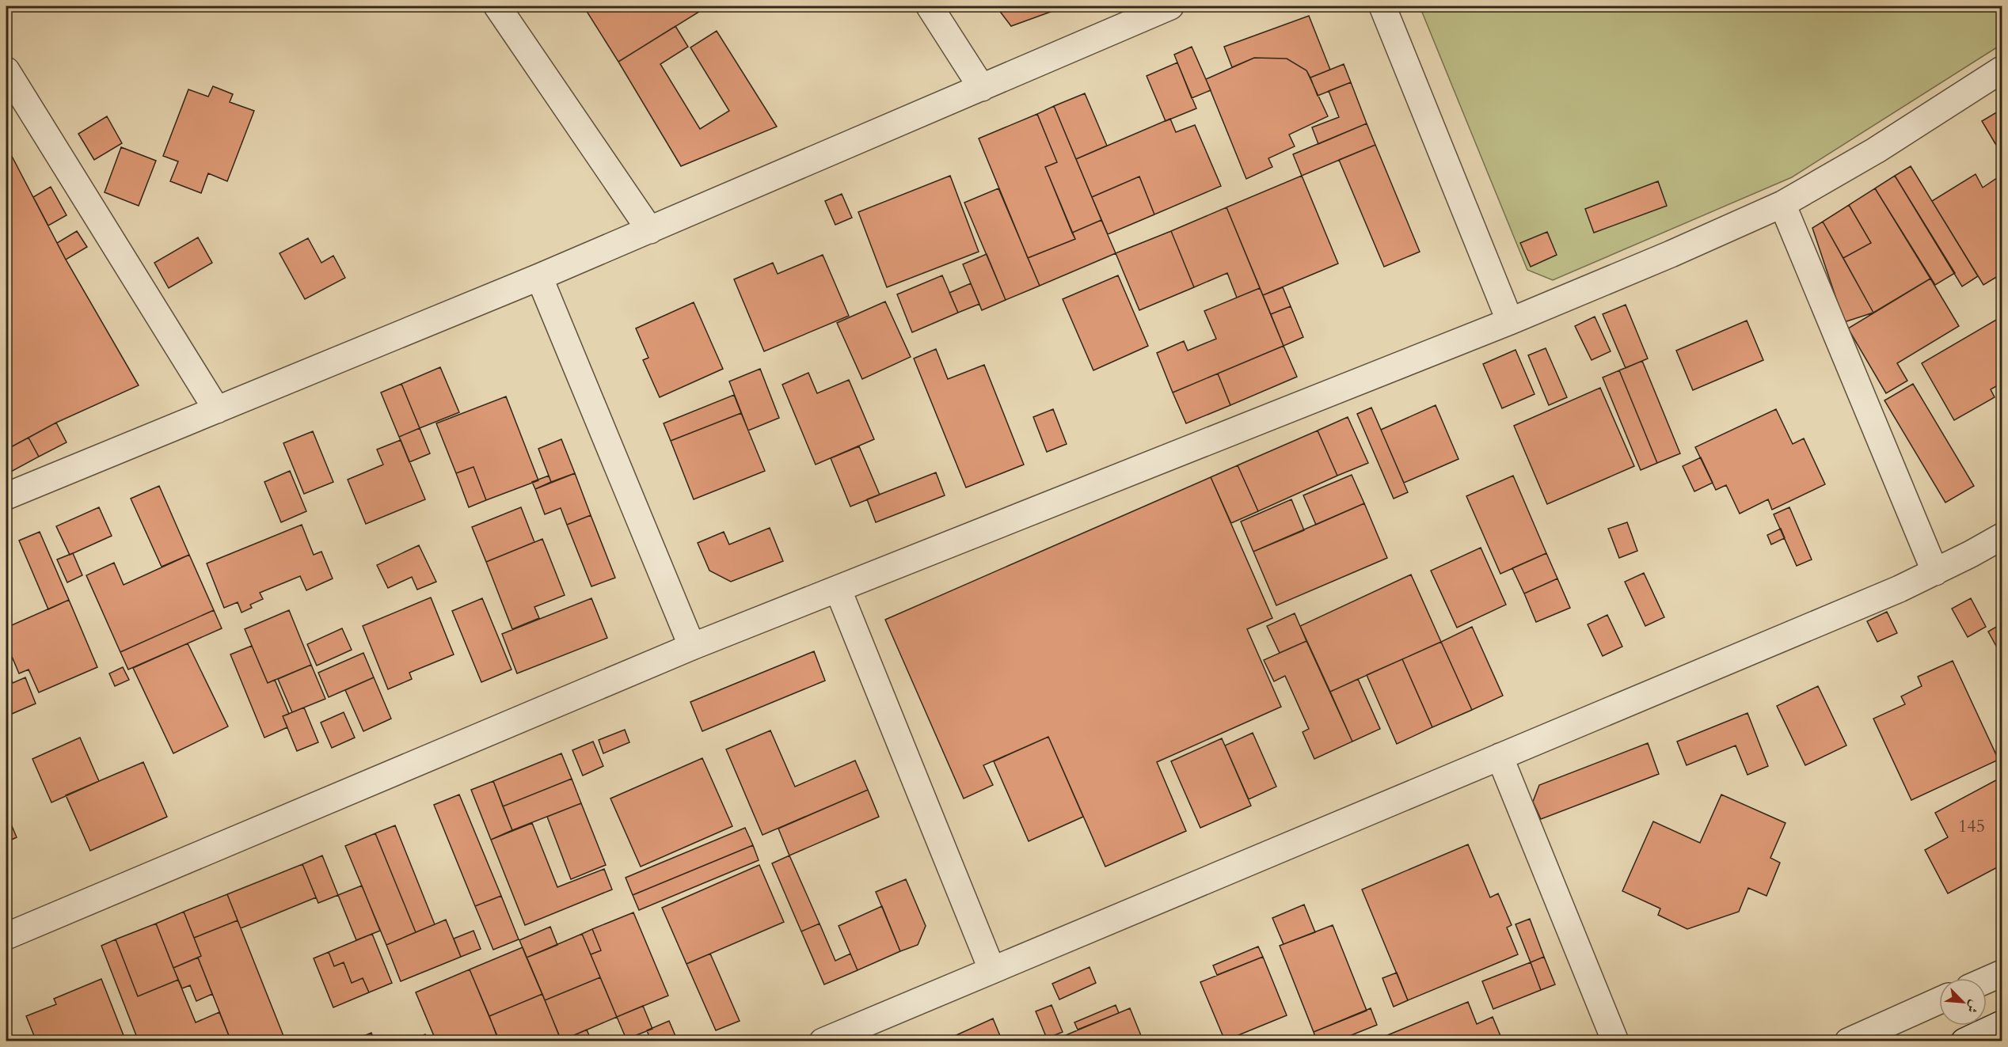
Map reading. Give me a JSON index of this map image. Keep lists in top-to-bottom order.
{
  "house_numbers": ["145"],
  "north": "bottom right"
}
